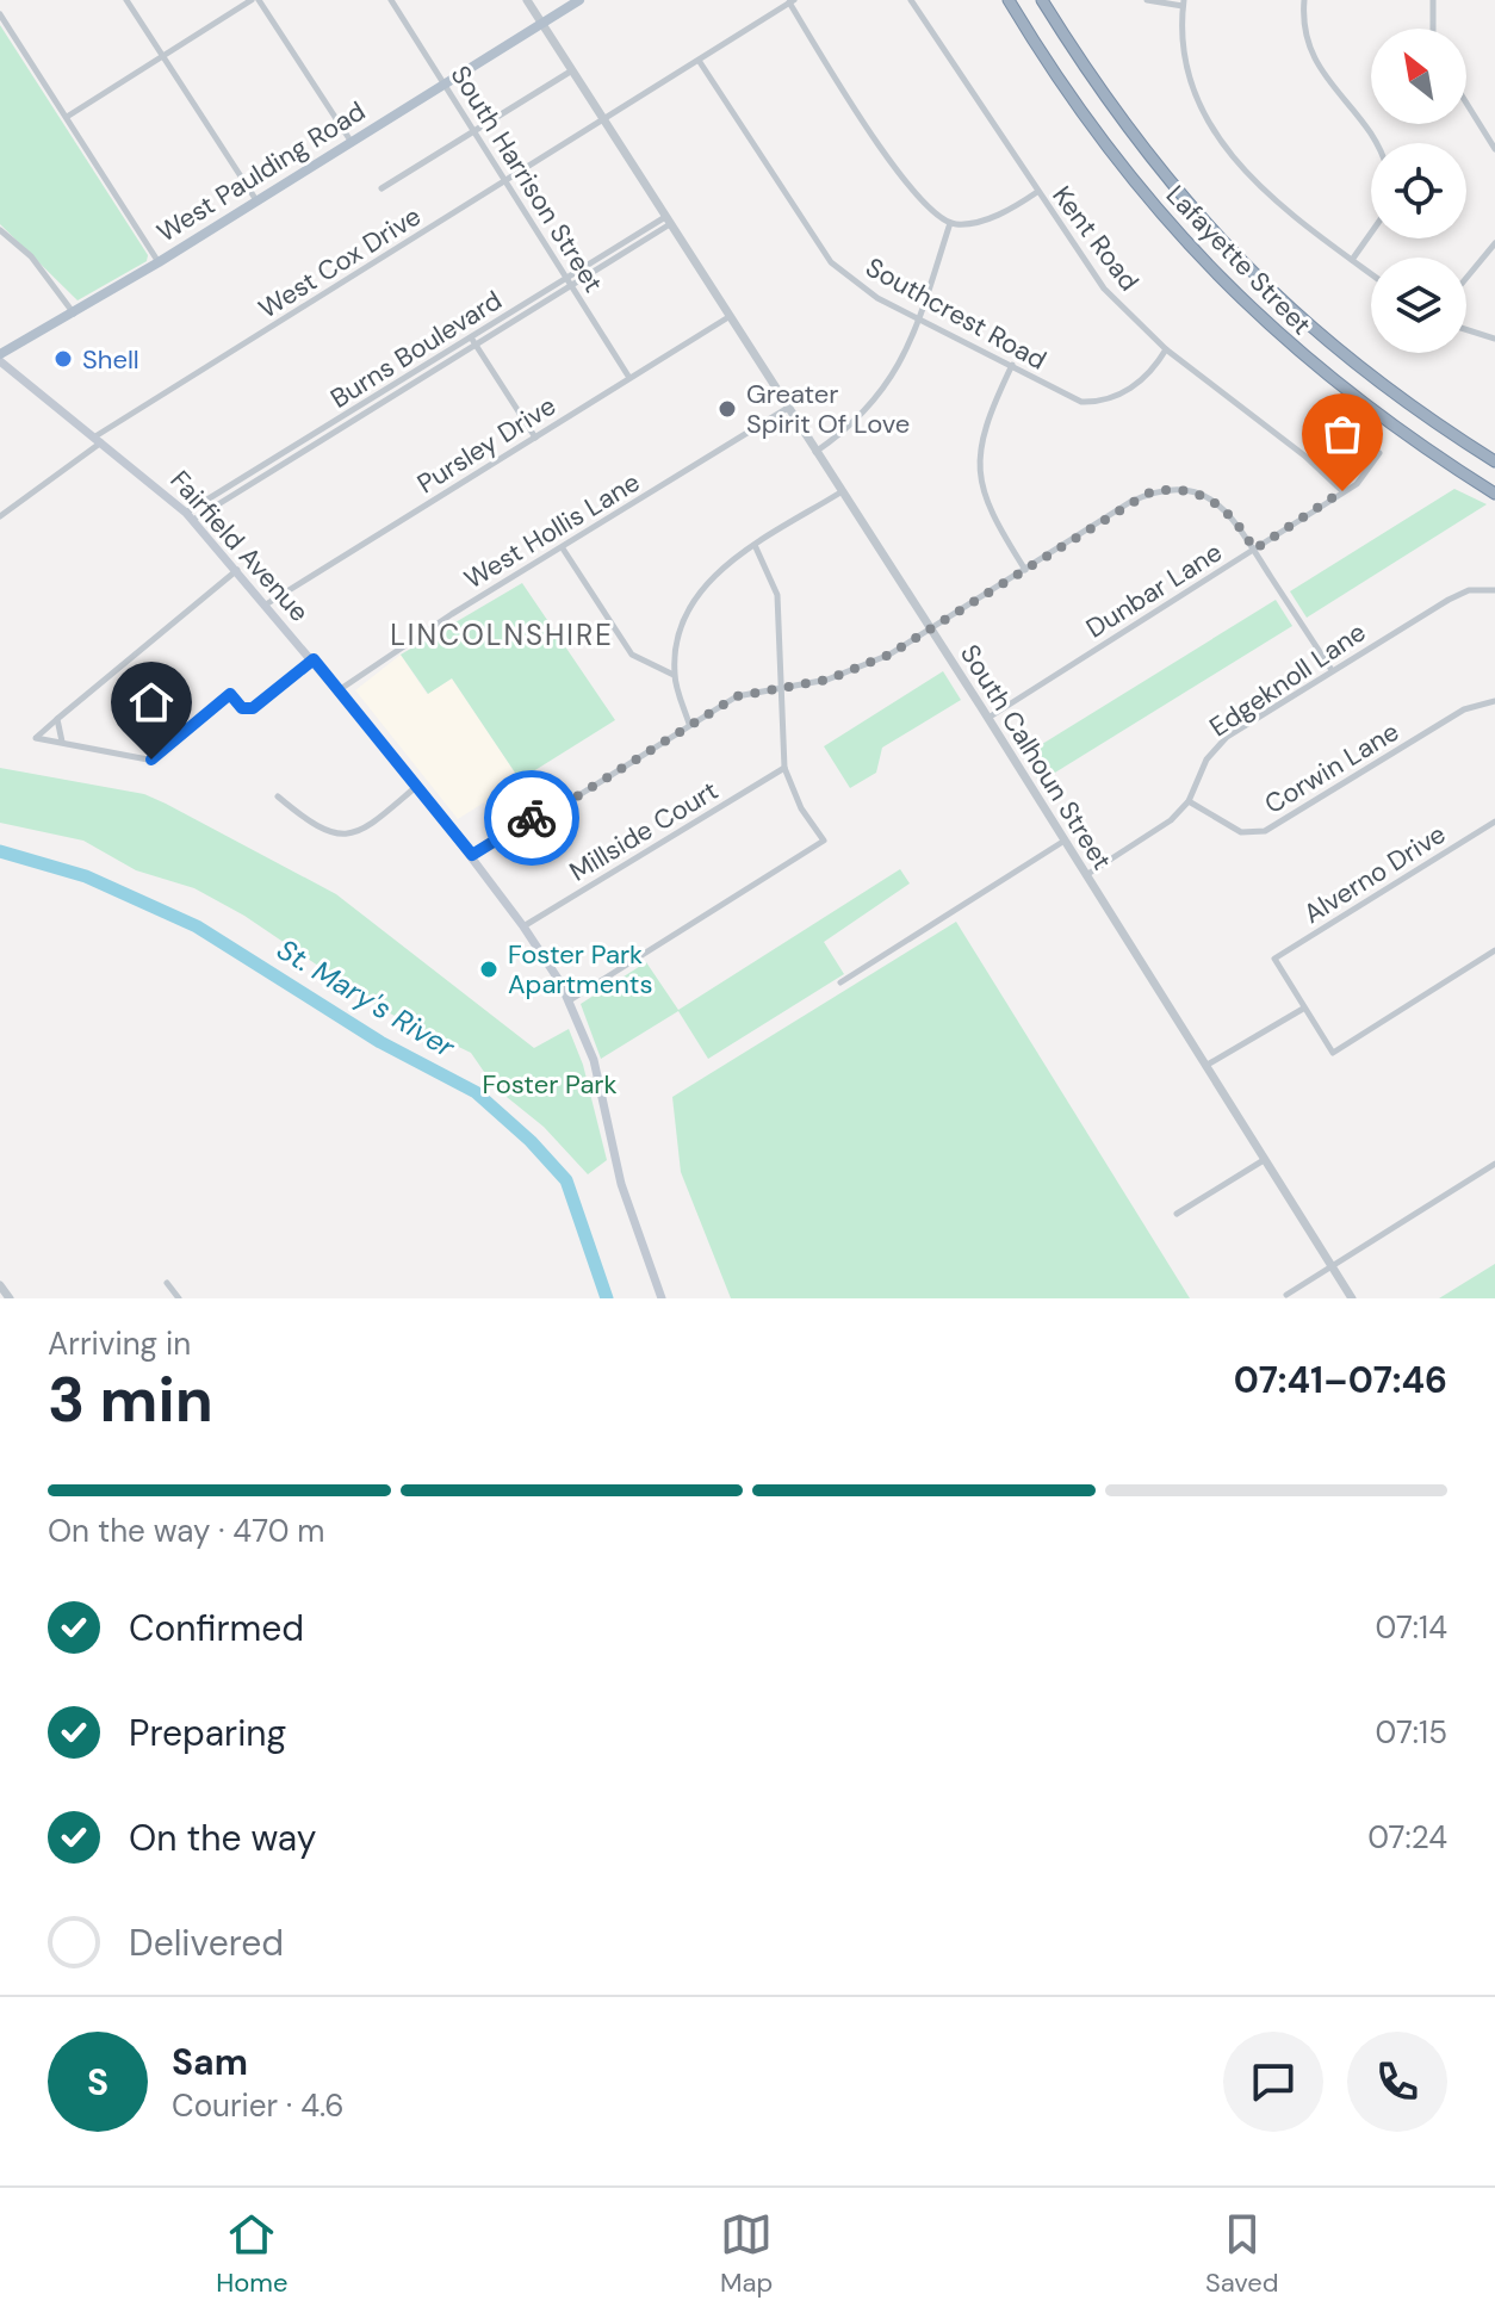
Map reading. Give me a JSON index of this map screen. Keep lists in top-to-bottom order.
{
  "streets": {
    "highway": ["Lafayette Street"],
    "main road": ["West Paulding Road", "Fairfield Avenue"],
    "street": [
      "South Harrison Street",
      "Kent Road",
      "West Cox Drive",
      "Southcrest Road",
      "Burns Boulevard",
      "Pursley Drive",
      "West Hollis Lane",
      "Dunbar Lane",
      "Edgeknoll Lane",
      "South Calhoun Street",
      "Corwin Lane",
      "Millside Court",
      "Alverno Drive"
    ]
  },
  "crossings": [
    ["West Paulding Road", "South Harrison Street"],
    ["West Paulding Road", "South Calhoun Street"],
    ["South Harrison Street", "West Cox Drive"],
    ["South Harrison Street", "Burns Boulevard"],
    ["South Harrison Street", "Pursley Drive"],
    ["Kent Road", "Southcrest Road"],
    ["Kent Road", "Dunbar Lane"],
    ["West Cox Drive", "Southcrest Road"],
    ["West Cox Drive", "Fairfield Avenue"],
    ["West Cox Drive", "South Calhoun Street"],
    ["Burns Boulevard", "Fairfield Avenue"],
    ["Burns Boulevard", "South Calhoun Street"],
    ["Pursley Drive", "Fairfield Avenue"],
    ["Pursley Drive", "South Calhoun Street"],
    ["West Hollis Lane", "Fairfield Avenue"],
    ["West Hollis Lane", "South Calhoun Street"],
    ["Fairfield Avenue", "Millside Court"],
    ["Dunbar Lane", "South Calhoun Street"],
    ["Edgeknoll Lane", "South Calhoun Street"],
    ["Edgeknoll Lane", "Corwin Lane"]
  ],
  "districts": ["LINCOLNSHIRE"],
  "water": ["St. Mary's River"],
  "parks": ["Foster Park"],
  "places": ["Shell", "Greater Spirit Of Love", "Foster Park Apartments"],
  "north": "top left",
  "page": {
    "heading": ["3 min", "Arriving in", "07:41–07:46"],
    "panel": ["Sam", "Courier · 4.6"],
    "bar": "On the way · 470 m",
    "list": [
      ["Confirmed", "07:14"],
      ["Preparing", "07:15"],
      ["On the way", "07:24"],
      "Delivered"
    ],
    "round": "S",
    "tabs": ["Home", "Map", "Saved"]
  }
}
